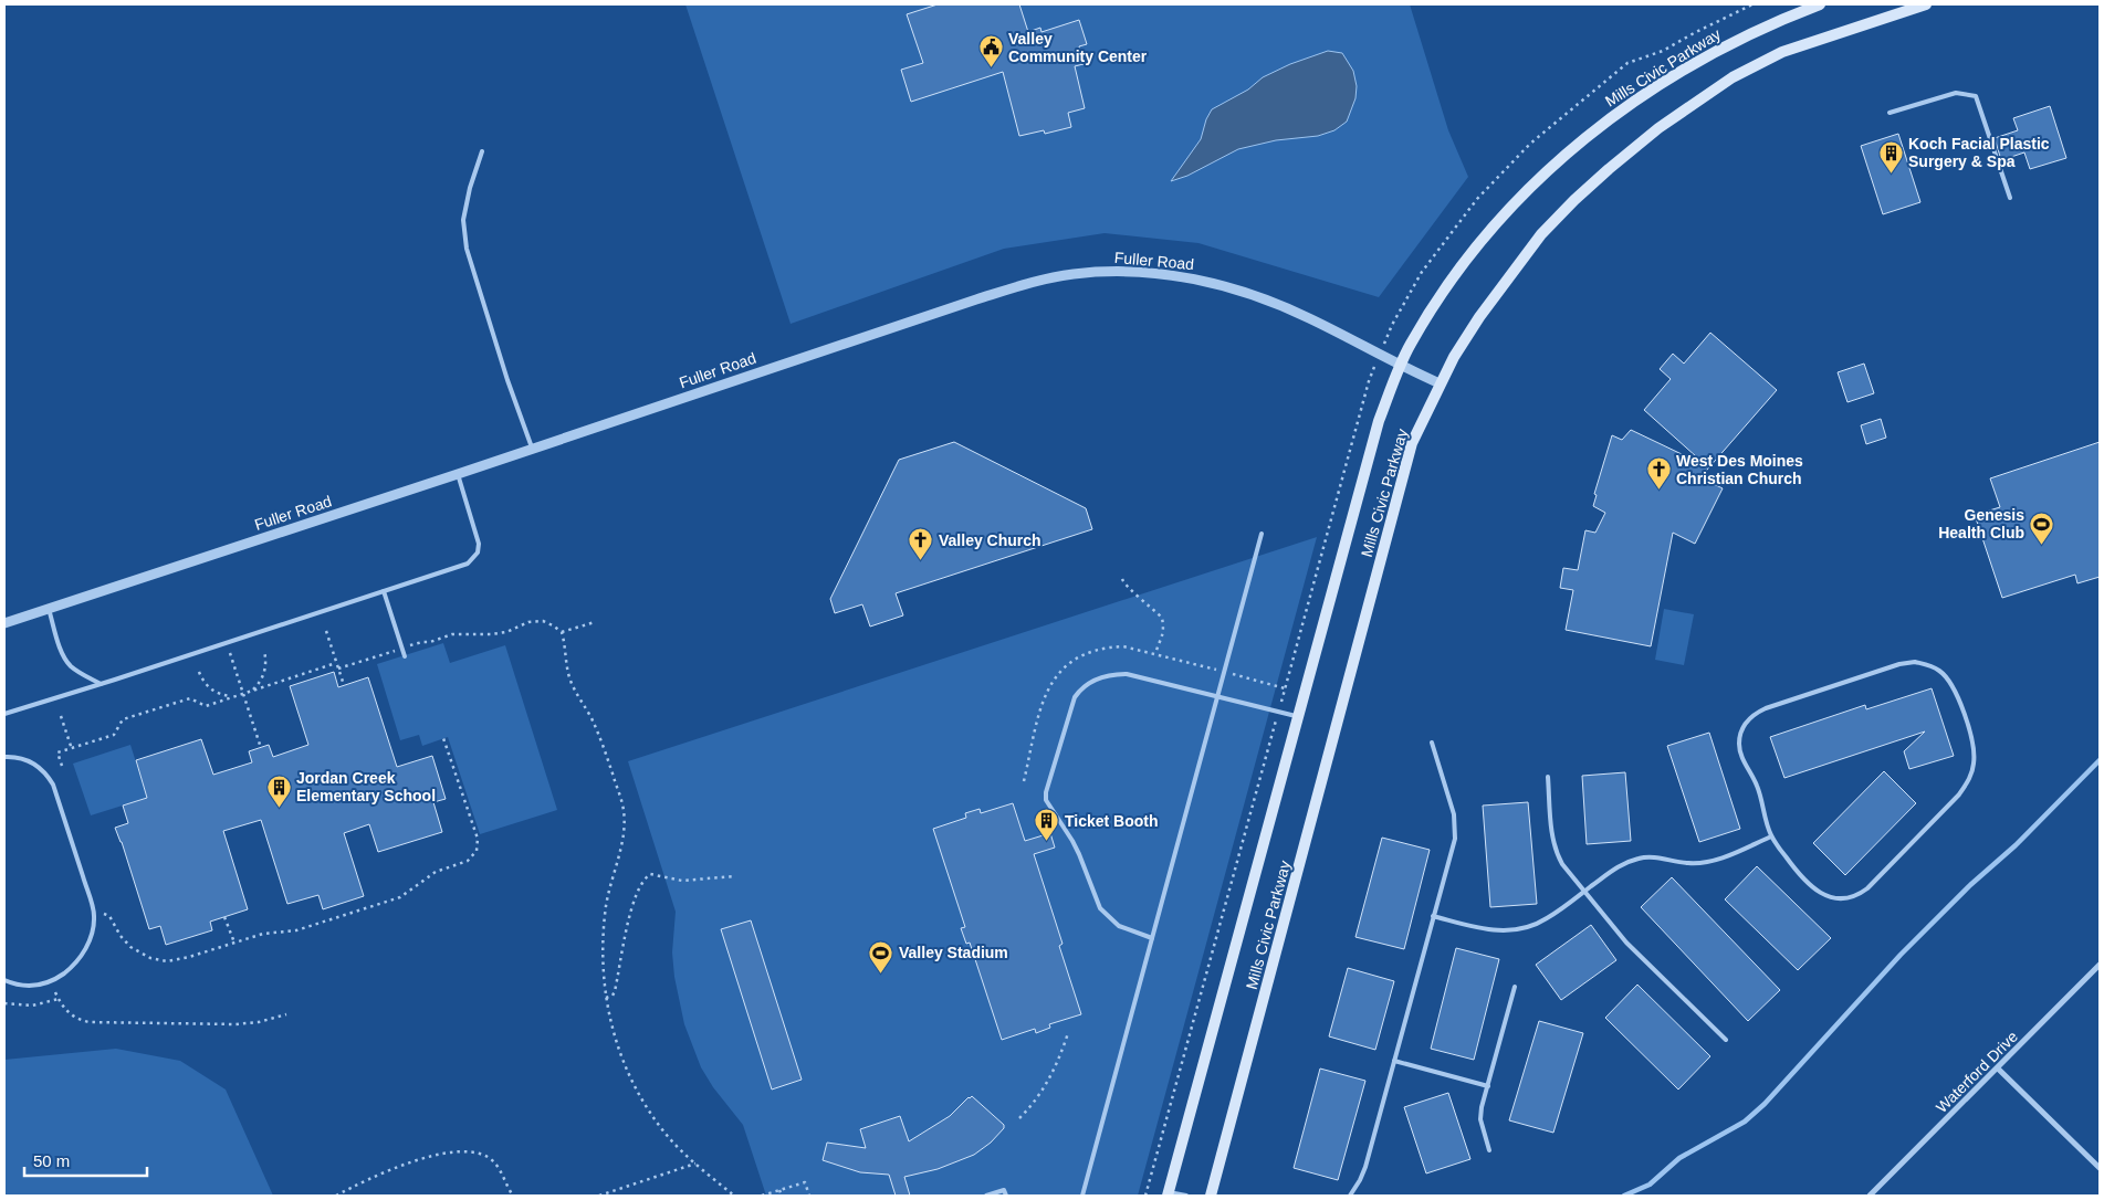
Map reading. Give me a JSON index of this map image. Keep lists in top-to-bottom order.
{
  "streets": {
    "main road": ["Mills Civic Parkway"],
    "street": ["Fuller Road", "Waterford Drive"]
  },
  "crossings": [
    ["Mills Civic Parkway", "Fuller Road"]
  ],
  "places": {
    "public building": ["Valley Community Center"],
    "building": ["Koch Facial Plastic Surgery & Spa", "Jordan Creek Elementary School", "Ticket Booth"],
    "church": ["West Des Moines Christian Church", "Valley Church"],
    "sports": ["Genesis Health Club", "Valley Stadium"]
  },
  "scale_bar": "50 m"
}
